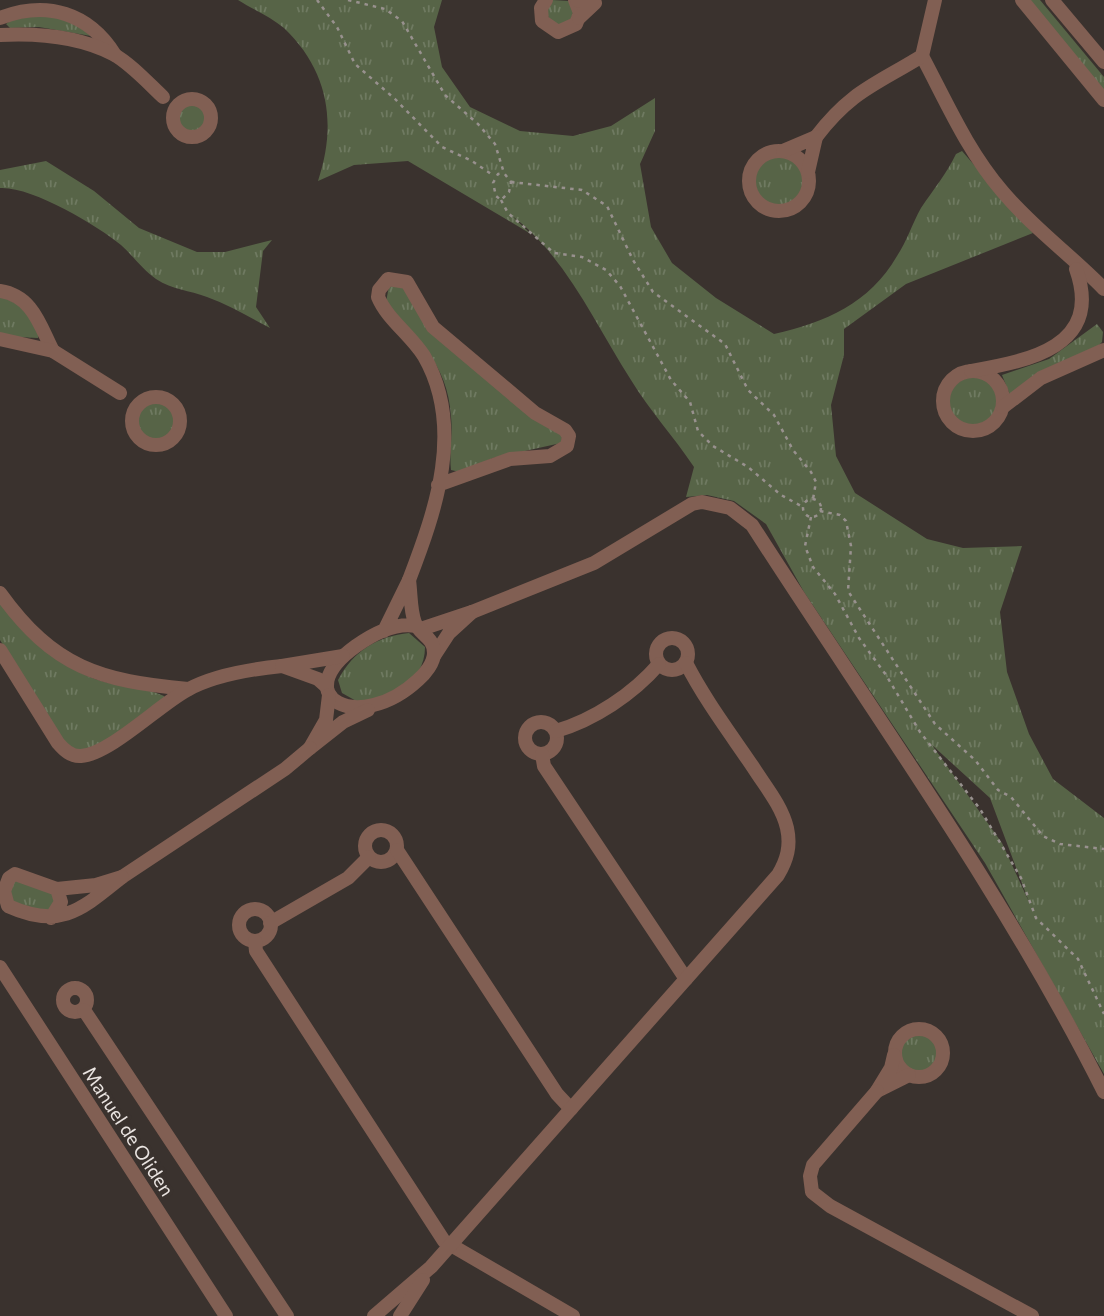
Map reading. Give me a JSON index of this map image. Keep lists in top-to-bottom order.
{
  "streets": {
    "street": ["Manuel de Oliden"]
  }
}
